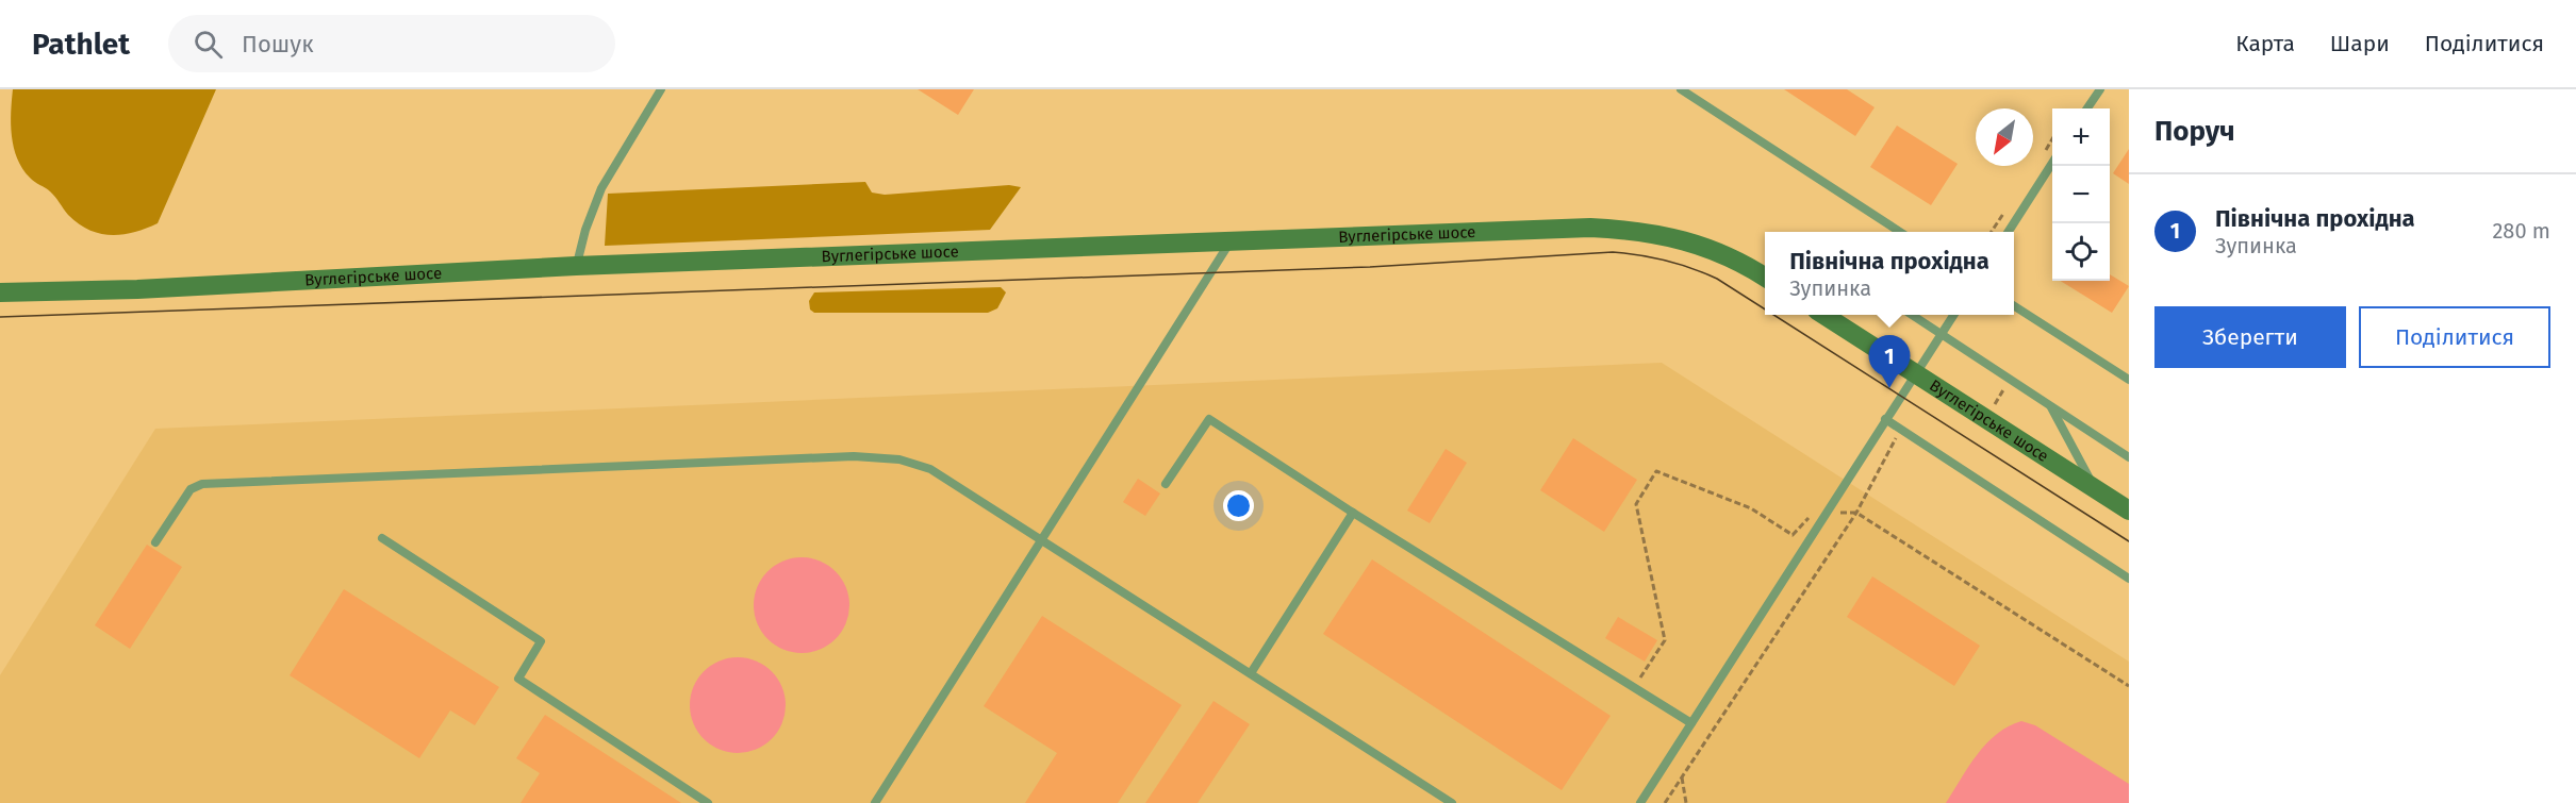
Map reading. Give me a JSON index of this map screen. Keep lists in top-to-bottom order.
{
  "streets": {
    "street": ["Вуглегірське шосе"]
  },
  "north": "bottom left",
  "page": {
    "header": "Pathlet",
    "search": "Пошук",
    "nav": ["Карта", "Шари", "Поділитися"],
    "heading": "Поруч",
    "map_buttons": ["+", "−"],
    "list": [
      {
        "mark": "1",
        "name": "Північна прохідна",
        "note": "Зупинка",
        "value": "280 m"
      }
    ],
    "popup": ["Північна прохідна", "Зупинка"],
    "buttons": ["Зберегти", "Поділитися"],
    "pins": "1"
  }
}
